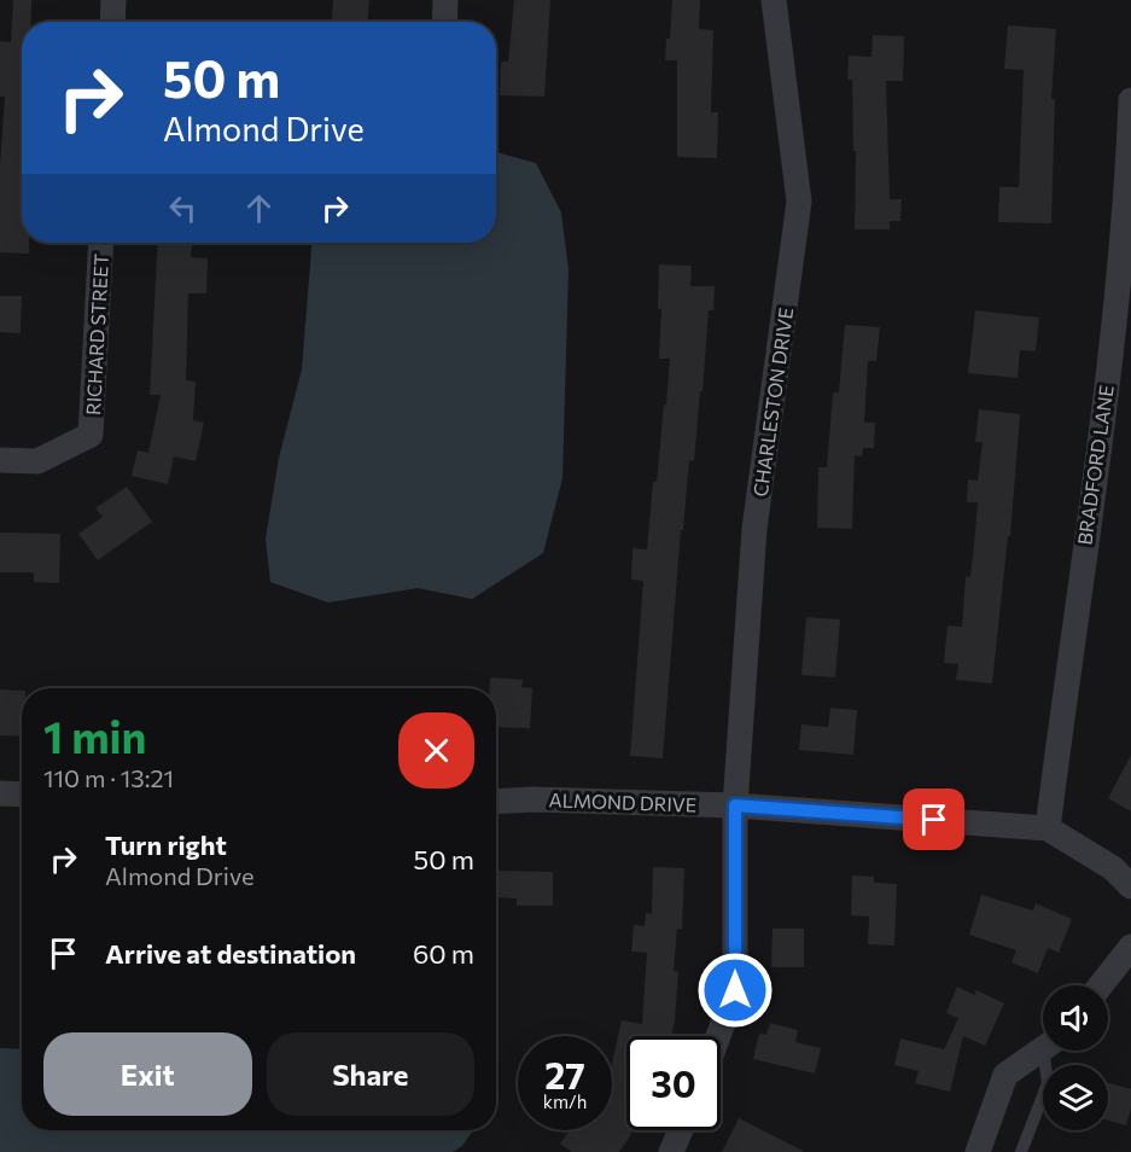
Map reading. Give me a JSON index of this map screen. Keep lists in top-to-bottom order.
{
  "streets": {
    "street": [
      "RICHARD STREET",
      "CHARLESTON DRIVE",
      "BRADFORD LANE",
      "ALMOND DRIVE"
    ]
  },
  "crossings": [
    ["CHARLESTON DRIVE", "ALMOND DRIVE"],
    ["BRADFORD LANE", "ALMOND DRIVE"]
  ],
  "page": {
    "turn": ["50 m", "Almond Drive"],
    "heading": ["1 min", "110 m · 13:21"],
    "list": [
      {
        "name": "Turn right",
        "note": "Almond Drive",
        "value": "50 m"
      },
      {
        "name": "Arrive at destination",
        "value": "60 m"
      }
    ],
    "buttons": ["Exit", "Share"],
    "speed": "27 km/h",
    "limit": "30"
  }
}
